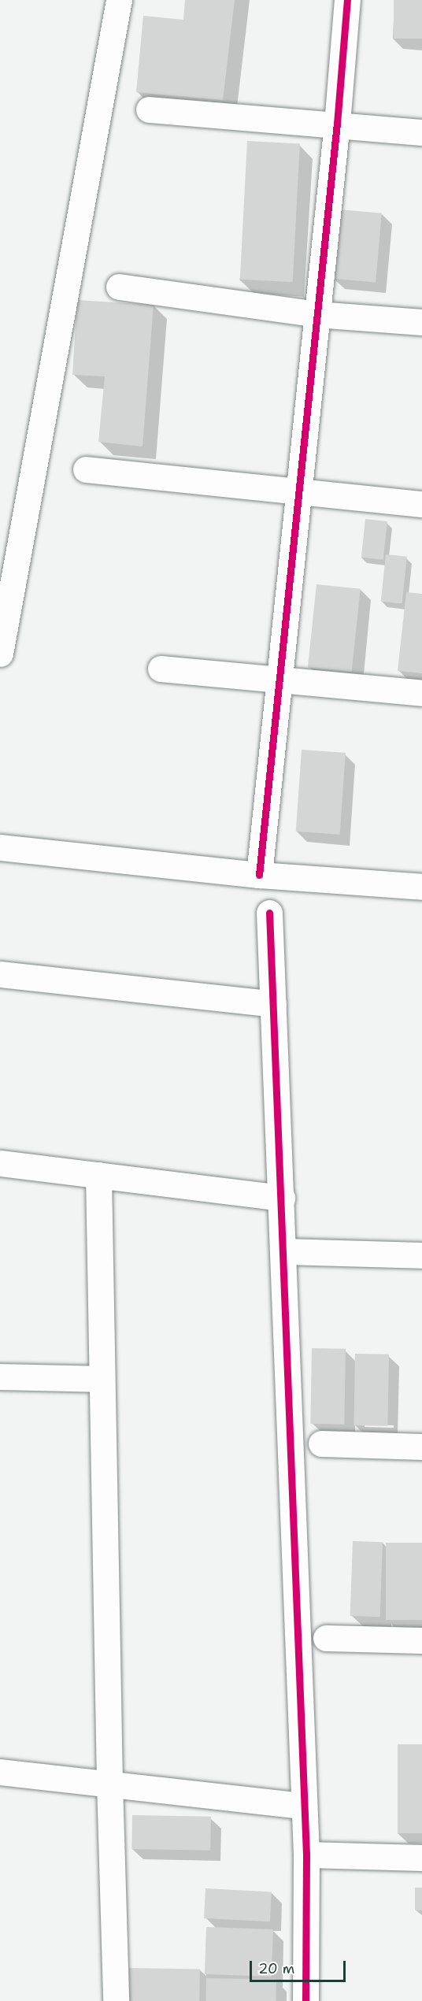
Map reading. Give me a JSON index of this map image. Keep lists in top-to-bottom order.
{
  "scale_bar": "20 m"
}
